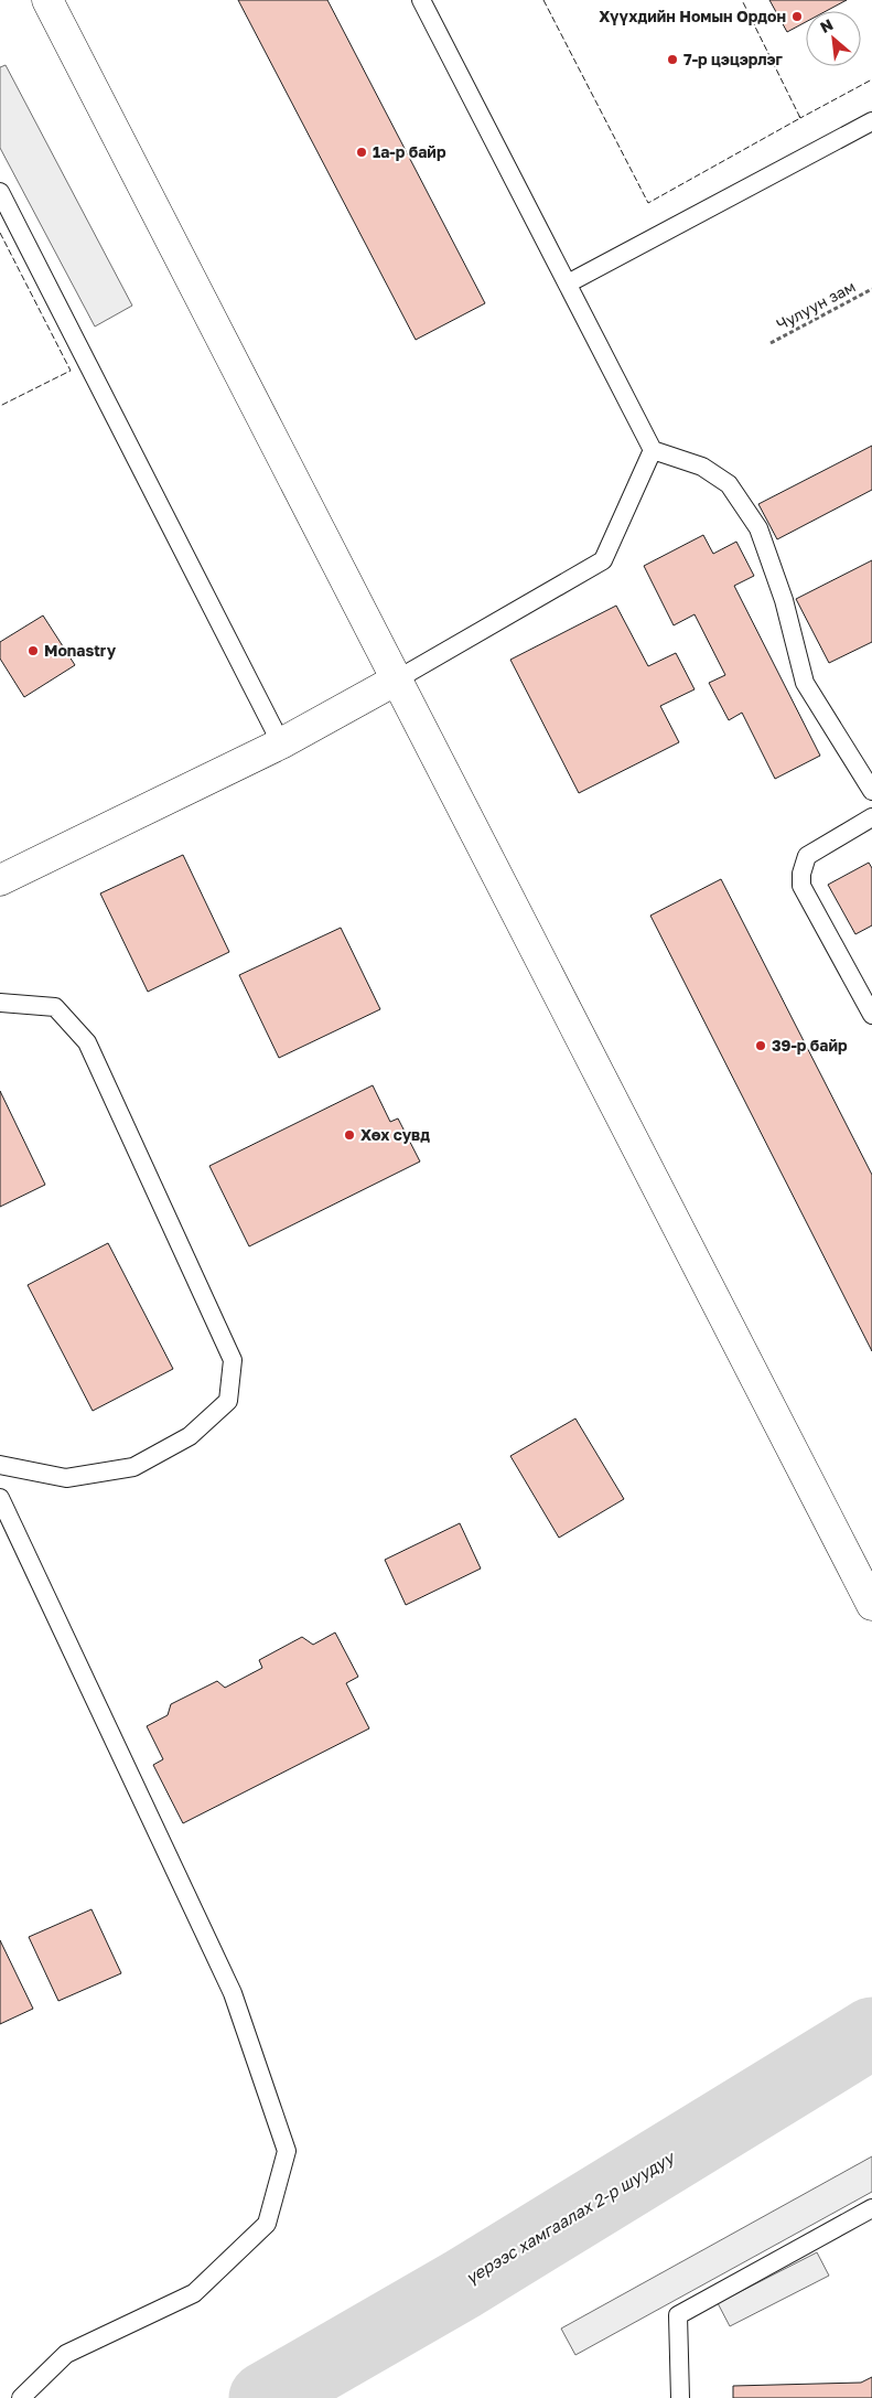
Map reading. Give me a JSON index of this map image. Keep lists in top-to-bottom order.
{
  "streets": {
    "path": ["Чулуун зам"]
  },
  "water": ["үерээс хамгаалах 2-р шуудуу"],
  "places": [
    "Хүүхдийн Номын Ордон",
    "7-р цэцэрлэг",
    "1а-р байр",
    "Monastry",
    "39-р байр",
    "Хөх сувд"
  ],
  "north": "top left"
}
